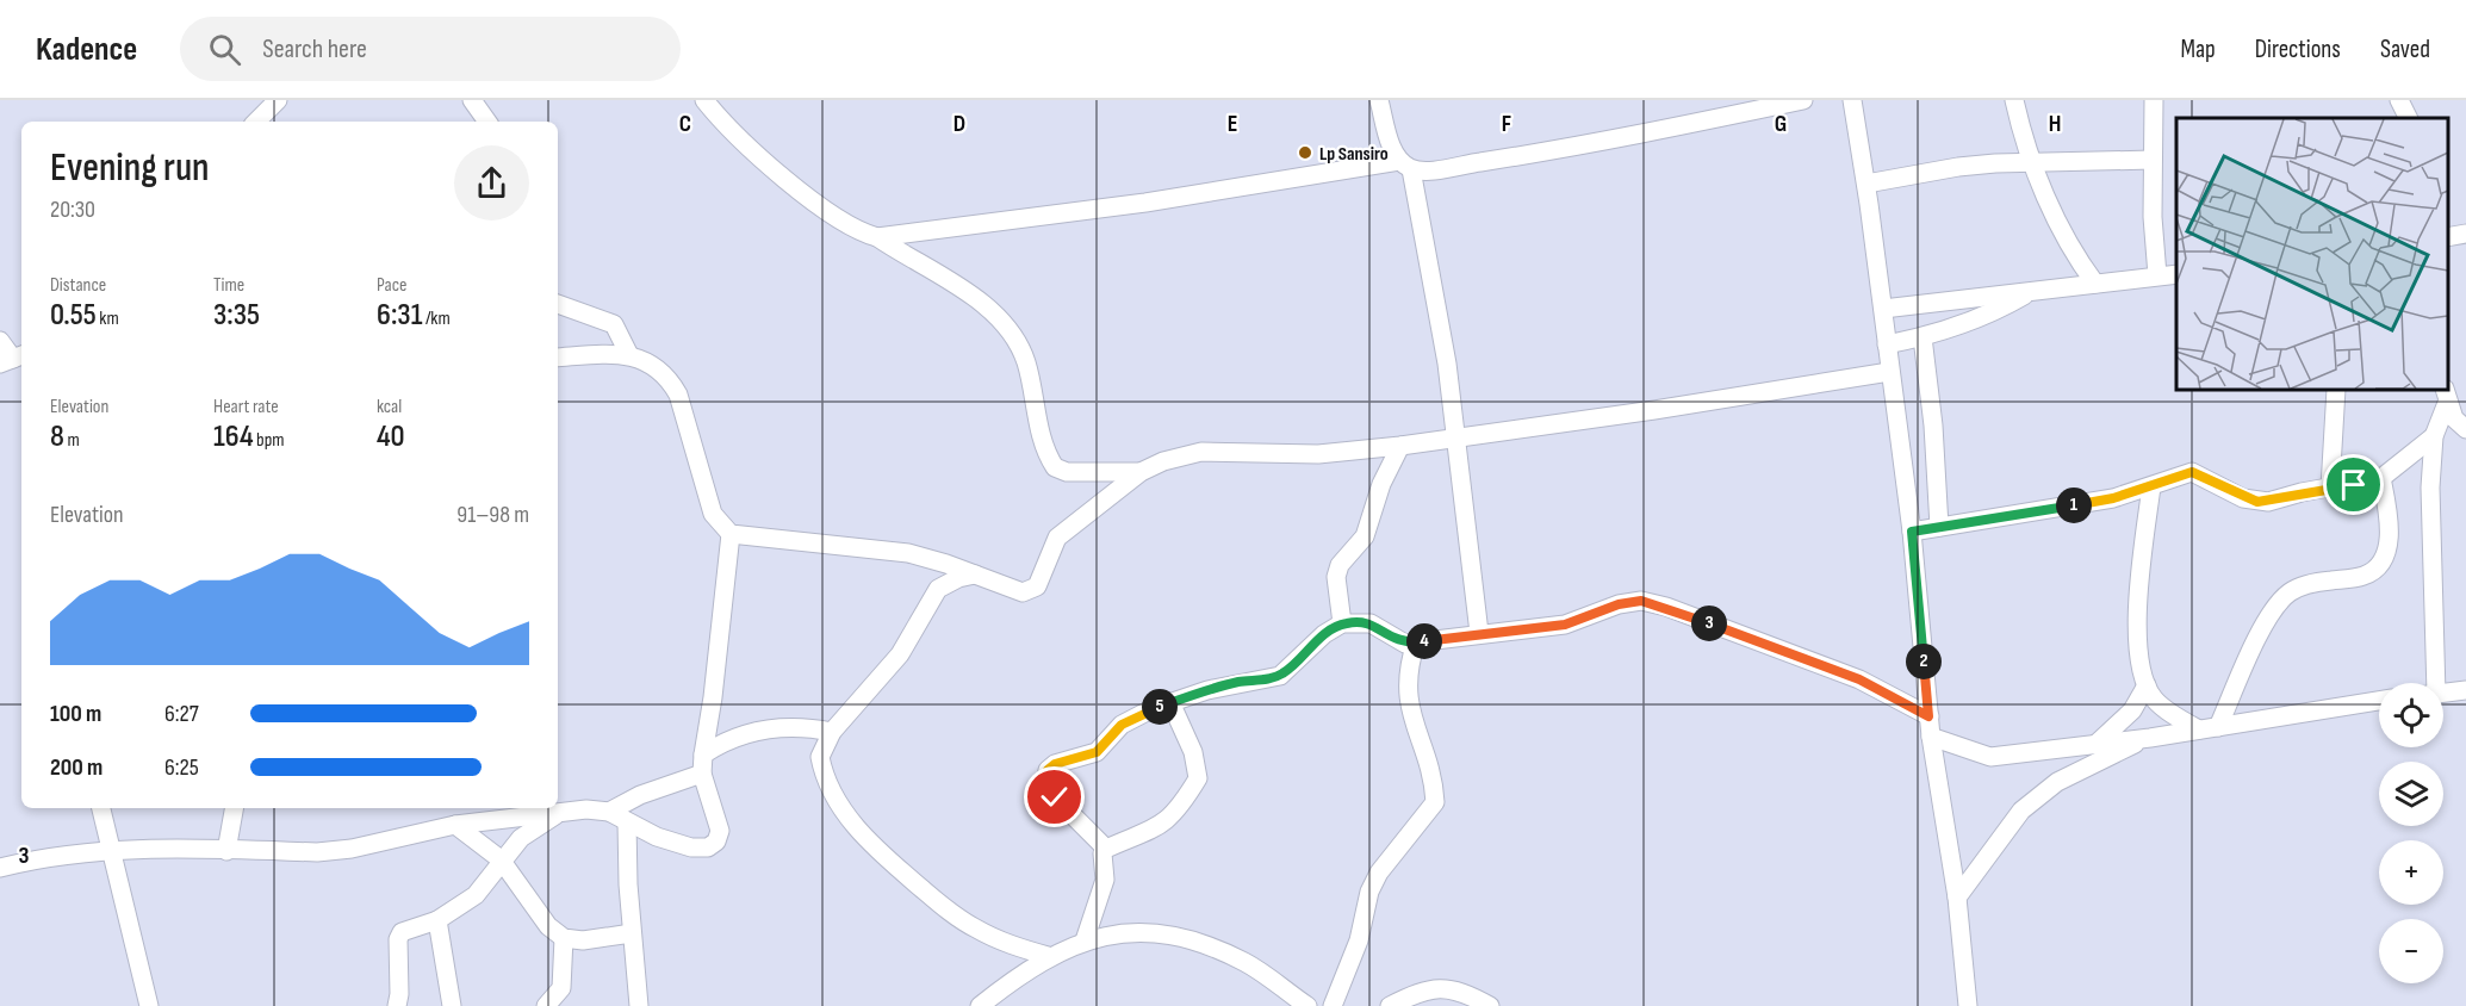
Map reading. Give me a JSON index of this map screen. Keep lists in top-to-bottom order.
{
  "places": ["Lp Sansiro"],
  "page": {
    "header": "Kadence",
    "search": "Search here",
    "nav": ["Map", "Directions", "Saved"],
    "heading": ["Evening run", "20:30"],
    "stats": [
      ["Distance", "0.55 km"],
      ["Time", "3:35"],
      ["Pace", "6:31 /km"],
      ["Elevation", "8 m"],
      ["Heart rate", "164 bpm"],
      ["kcal", "40"]
    ],
    "chart": ["Elevation", "91–98 m"],
    "pins": [
      "1",
      "3",
      "4",
      "2",
      "5"
    ],
    "map_buttons": ["+", "−"],
    "list": [
      {
        "name": "100 m",
        "note": "6:27"
      },
      {
        "name": "200 m",
        "note": "6:25"
      }
    ]
  },
  "grid": {
    "columns": [
      "C",
      "D",
      "E",
      "F",
      "G",
      "H"
    ],
    "rows": ["3"]
  }
}
